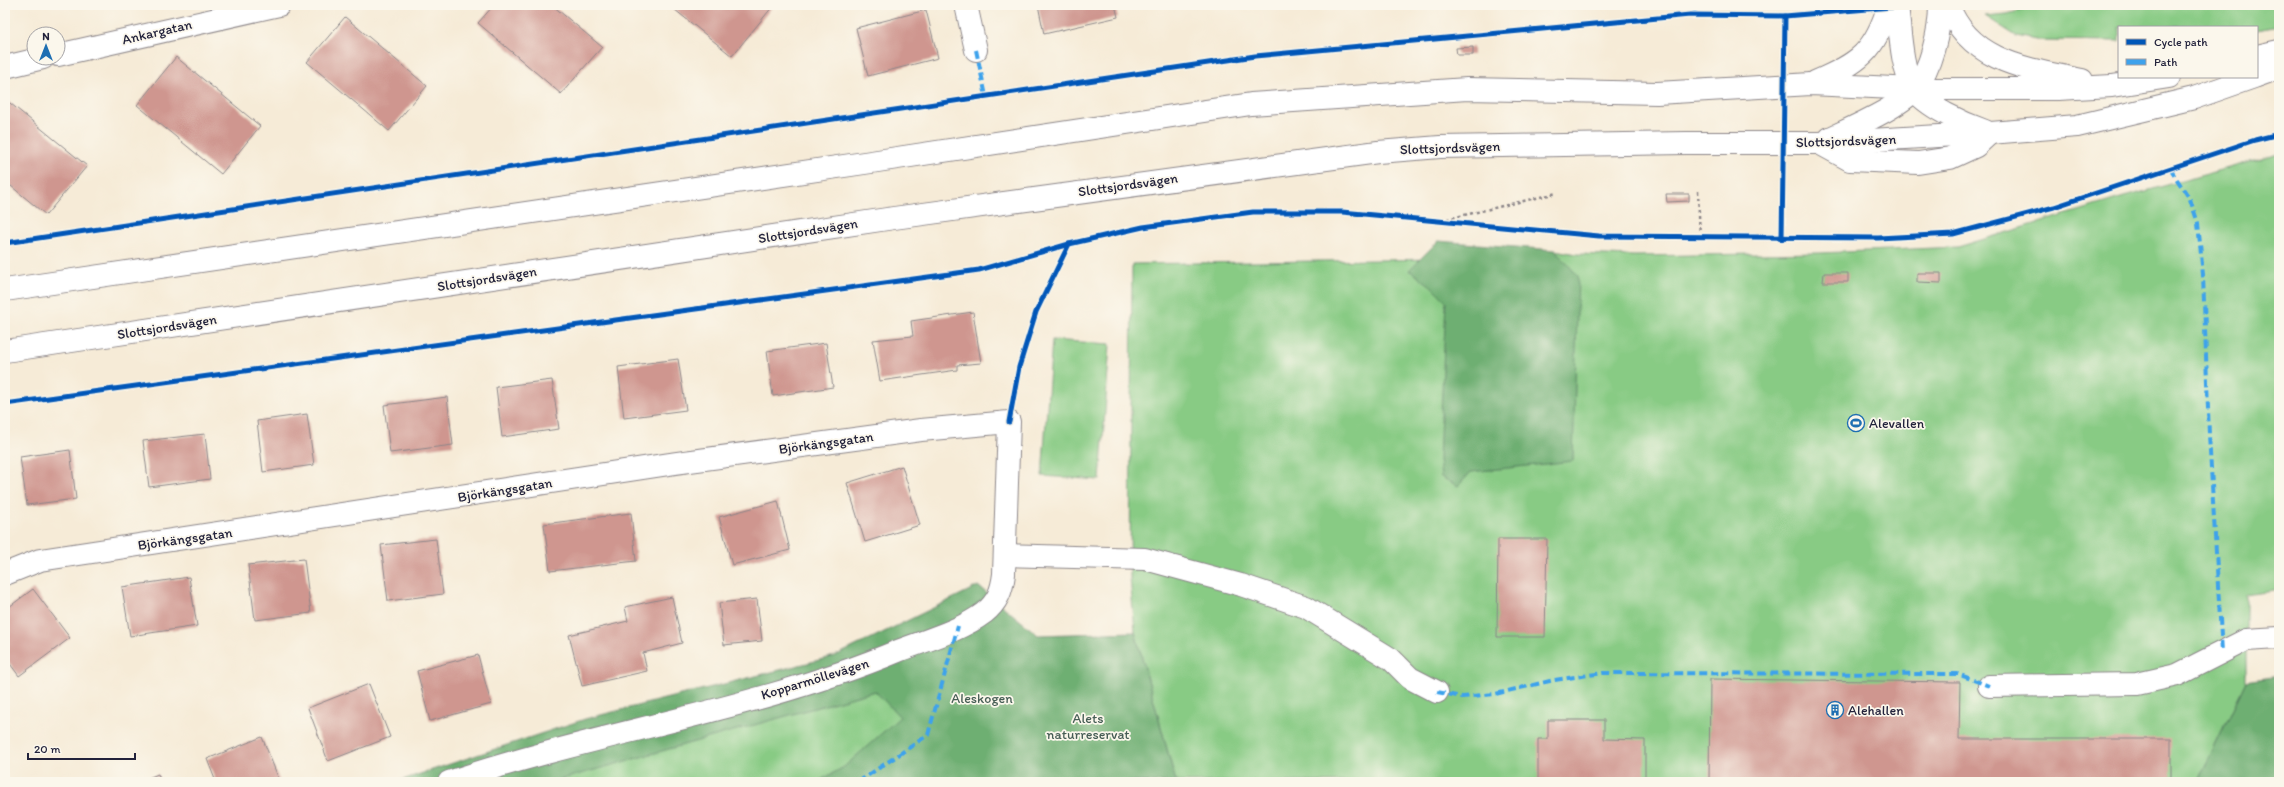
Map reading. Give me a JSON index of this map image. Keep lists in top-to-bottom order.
{
  "streets": {
    "main road": [
      "Ankargatan",
      "Slottsjordsvägen",
      "Björkängsgatan",
      "Kopparmöllevägen"
    ]
  },
  "crossings": [
    ["Björkängsgatan", "Kopparmöllevägen"]
  ],
  "parks": ["Aleskogen", "Alets naturreservat"],
  "places": {
    "sports": ["Alevallen"],
    "building": ["Alehallen"]
  },
  "legend": ["Cycle path", "Path"],
  "scale_bar": "20 m",
  "north": "top"
}
